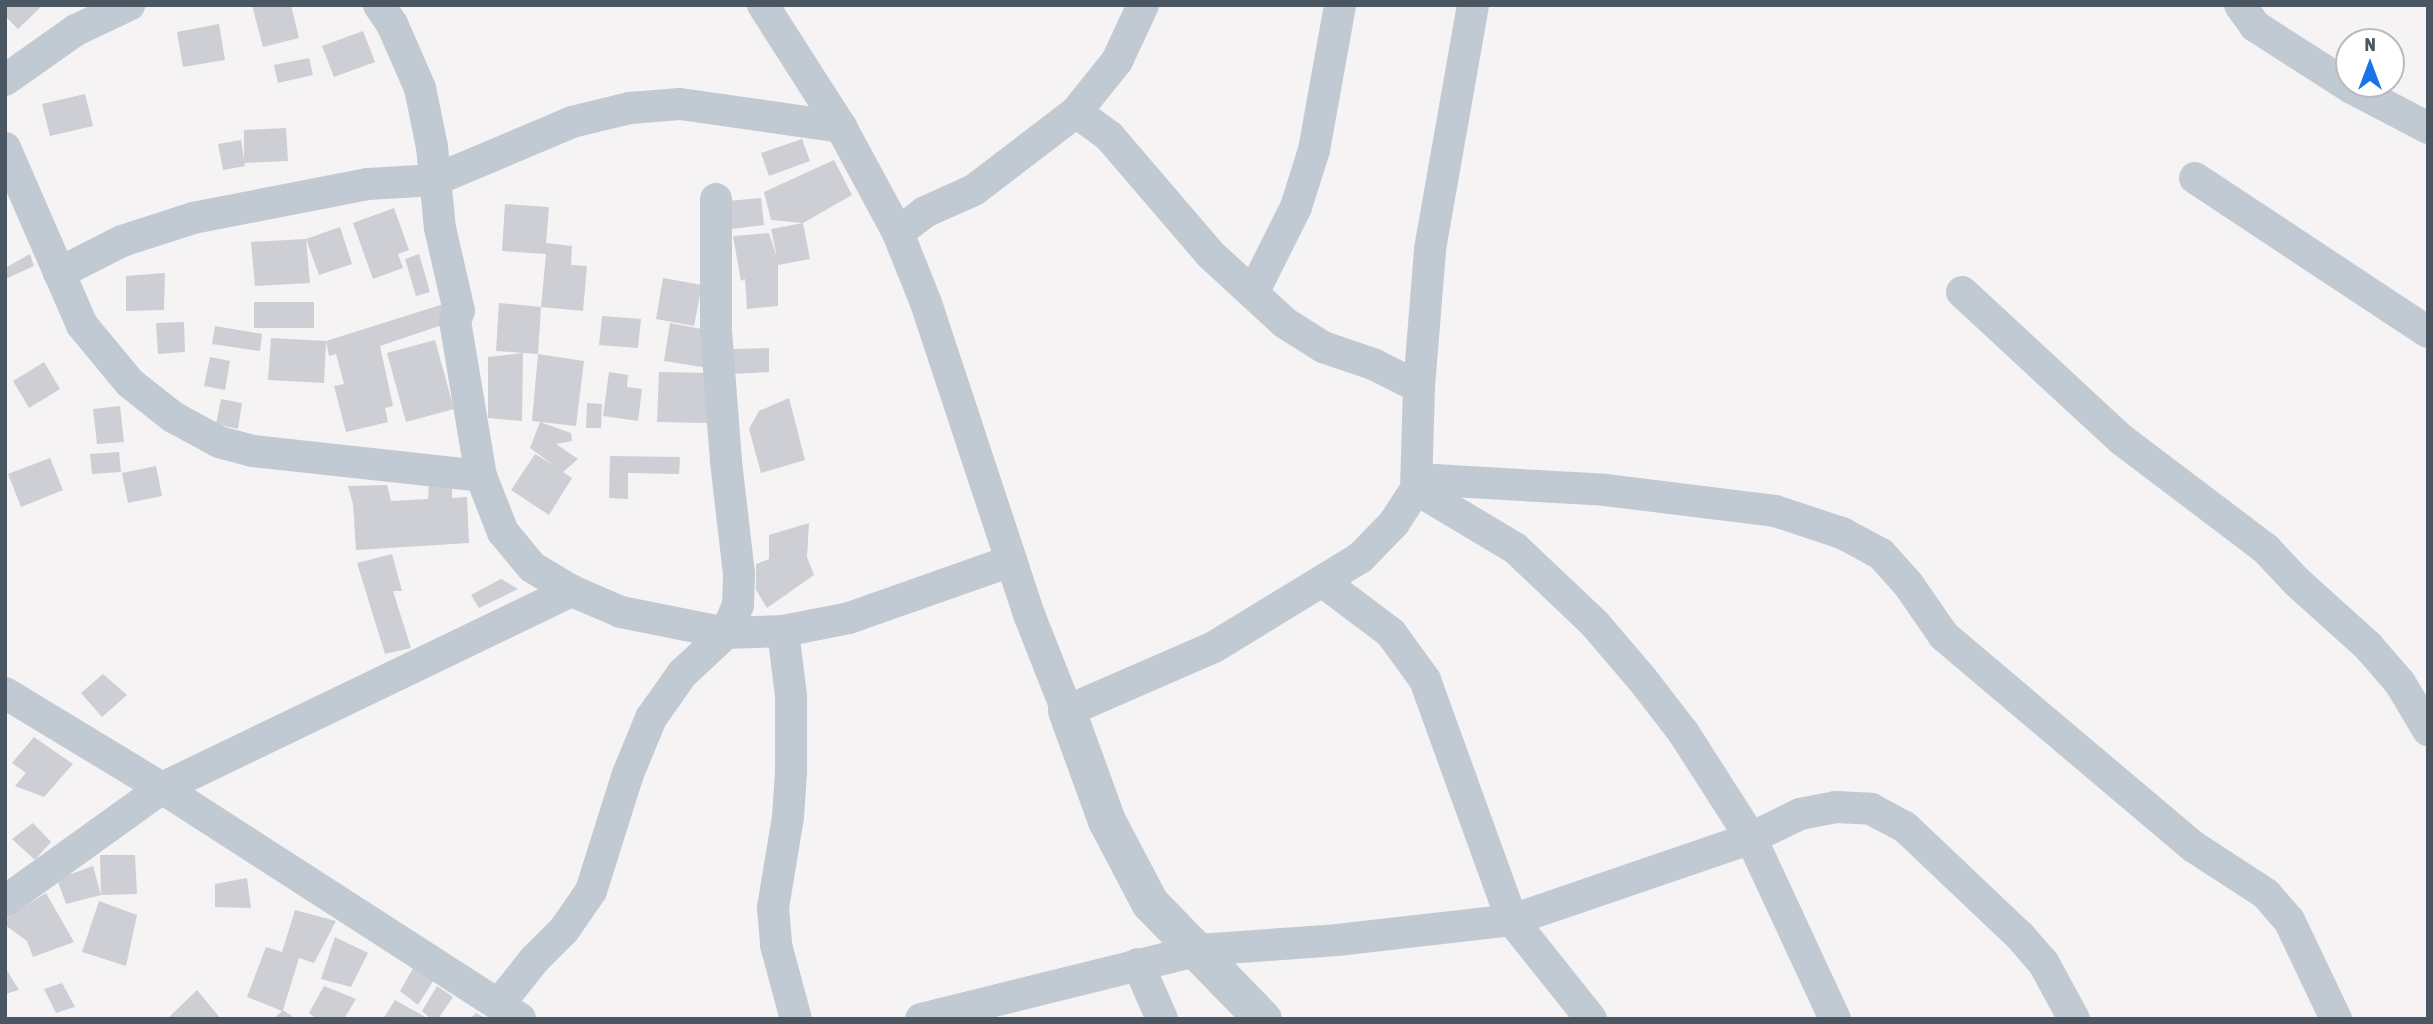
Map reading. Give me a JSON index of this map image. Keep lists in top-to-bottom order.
{
  "north": "top"
}
